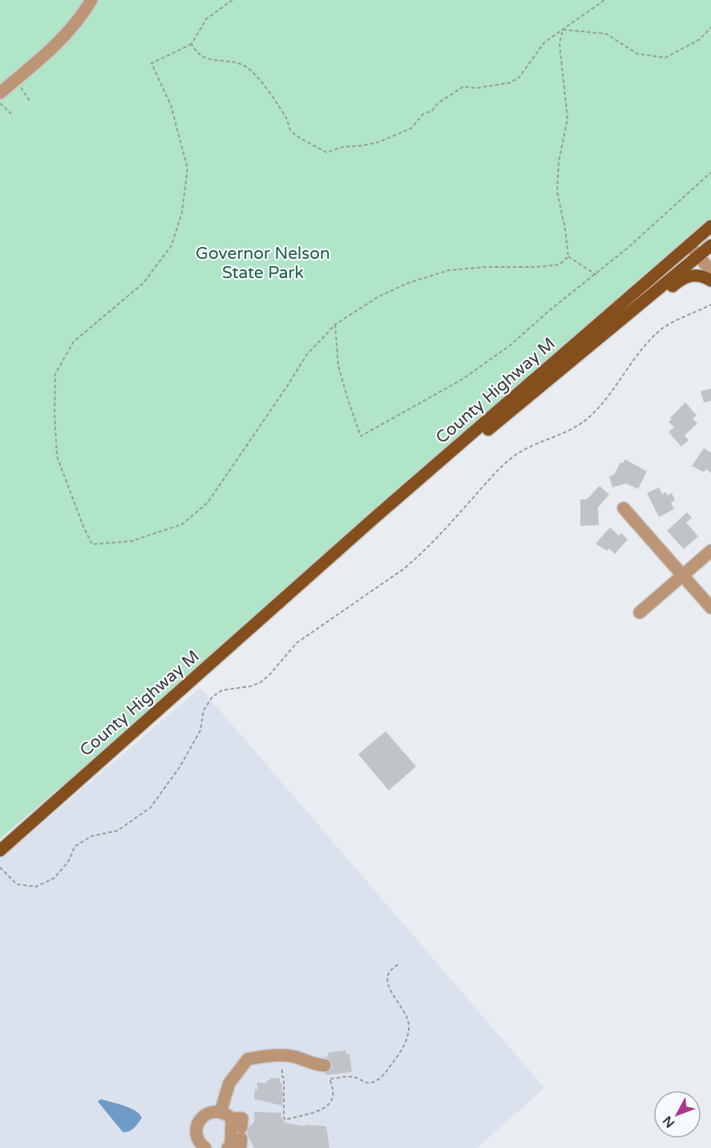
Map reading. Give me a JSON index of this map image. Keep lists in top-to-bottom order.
{
  "streets": {
    "main road": ["County Highway M"]
  },
  "parks": ["Governor Nelson State Park"],
  "north": "bottom left"
}
